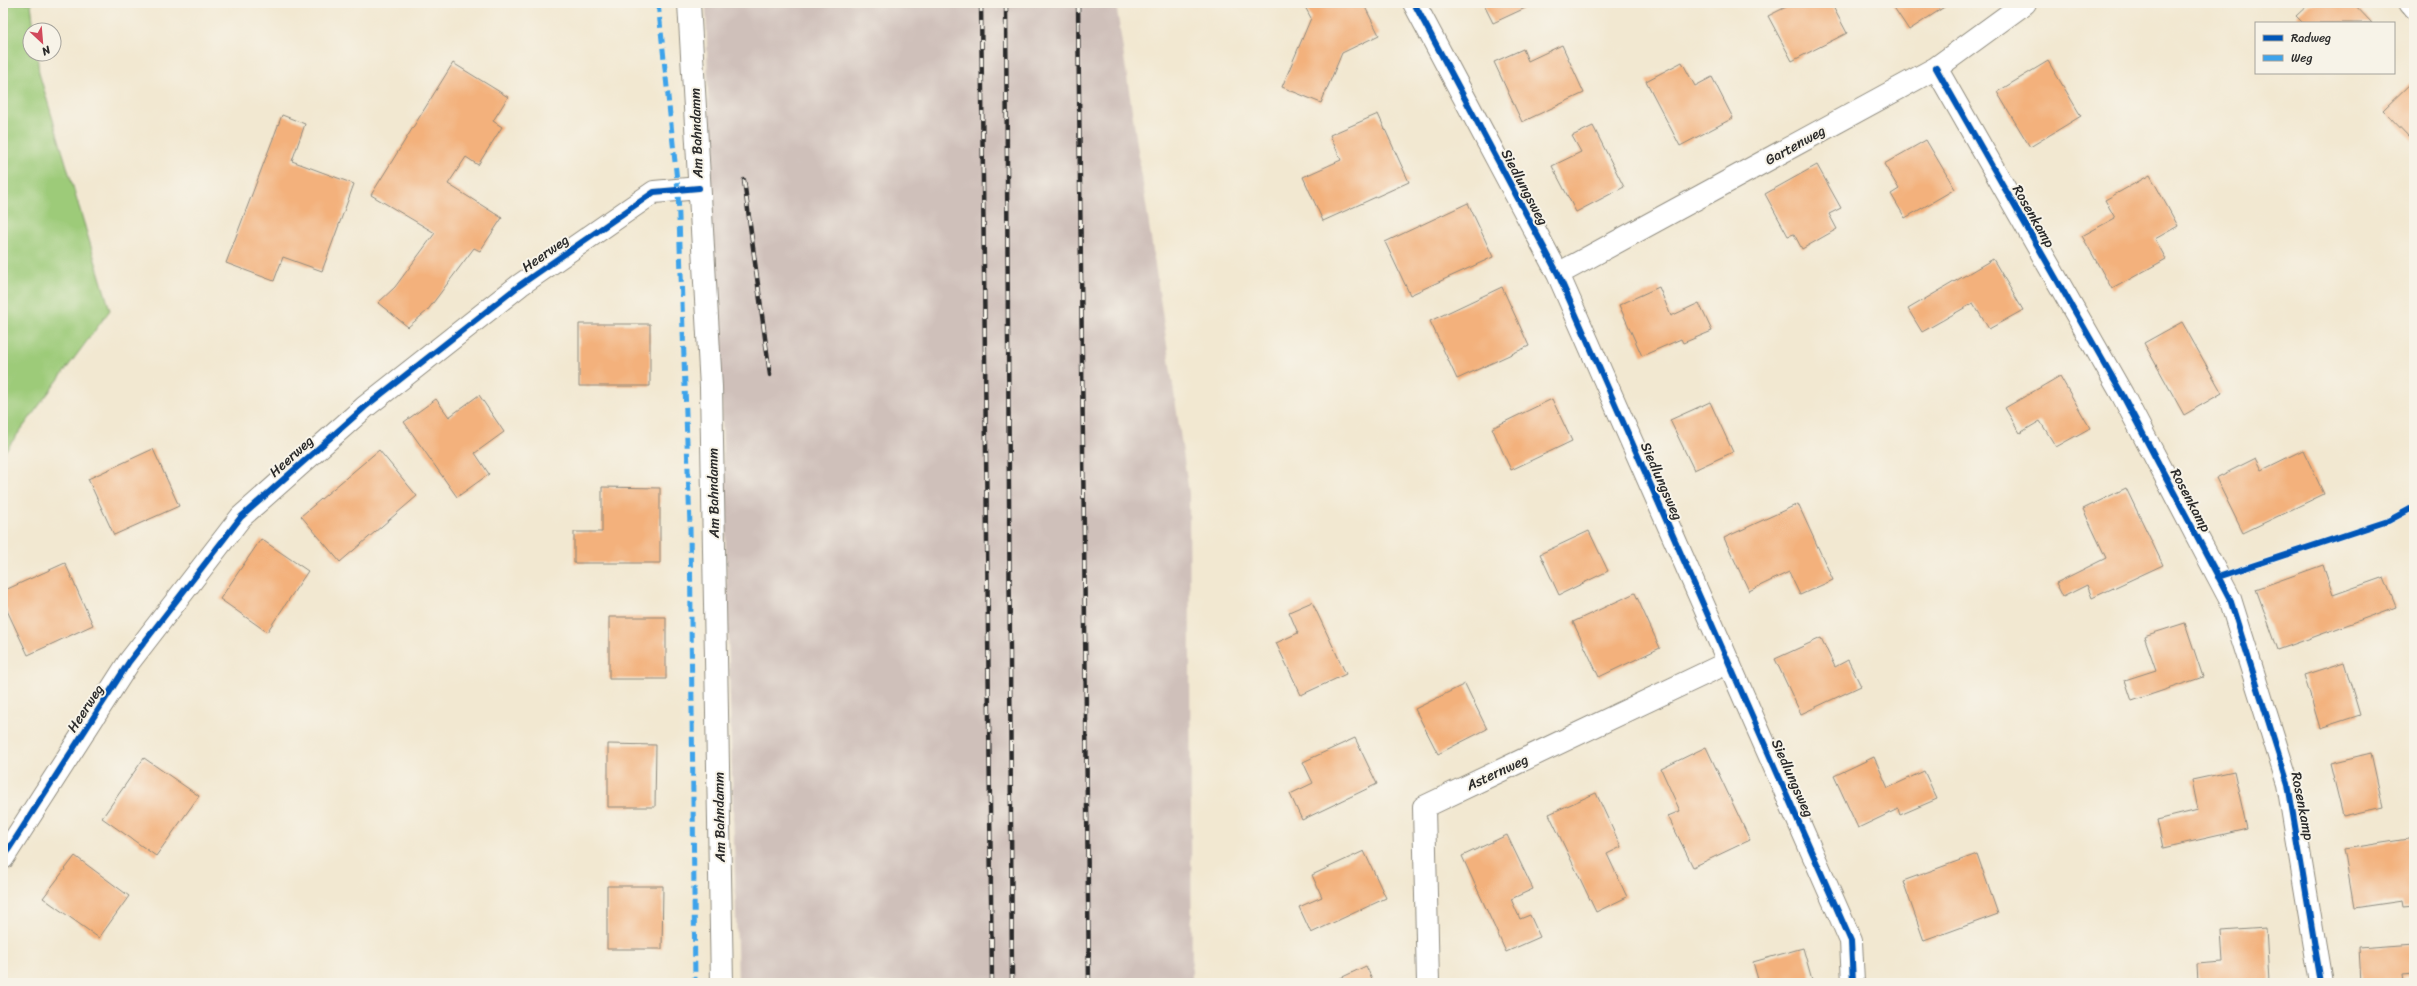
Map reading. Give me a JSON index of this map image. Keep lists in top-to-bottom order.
{
  "streets": {
    "street": [
      "Am Bahndamm",
      "Gartenweg",
      "Siedlungsweg",
      "Rosenkamp",
      "Heerweg",
      "Asternweg"
    ]
  },
  "crossings": [
    ["Am Bahndamm", "Heerweg"],
    ["Gartenweg", "Siedlungsweg"],
    ["Gartenweg", "Rosenkamp"],
    ["Siedlungsweg", "Asternweg"]
  ],
  "legend": ["Radweg", "Weg"],
  "north": "bottom right"
}
